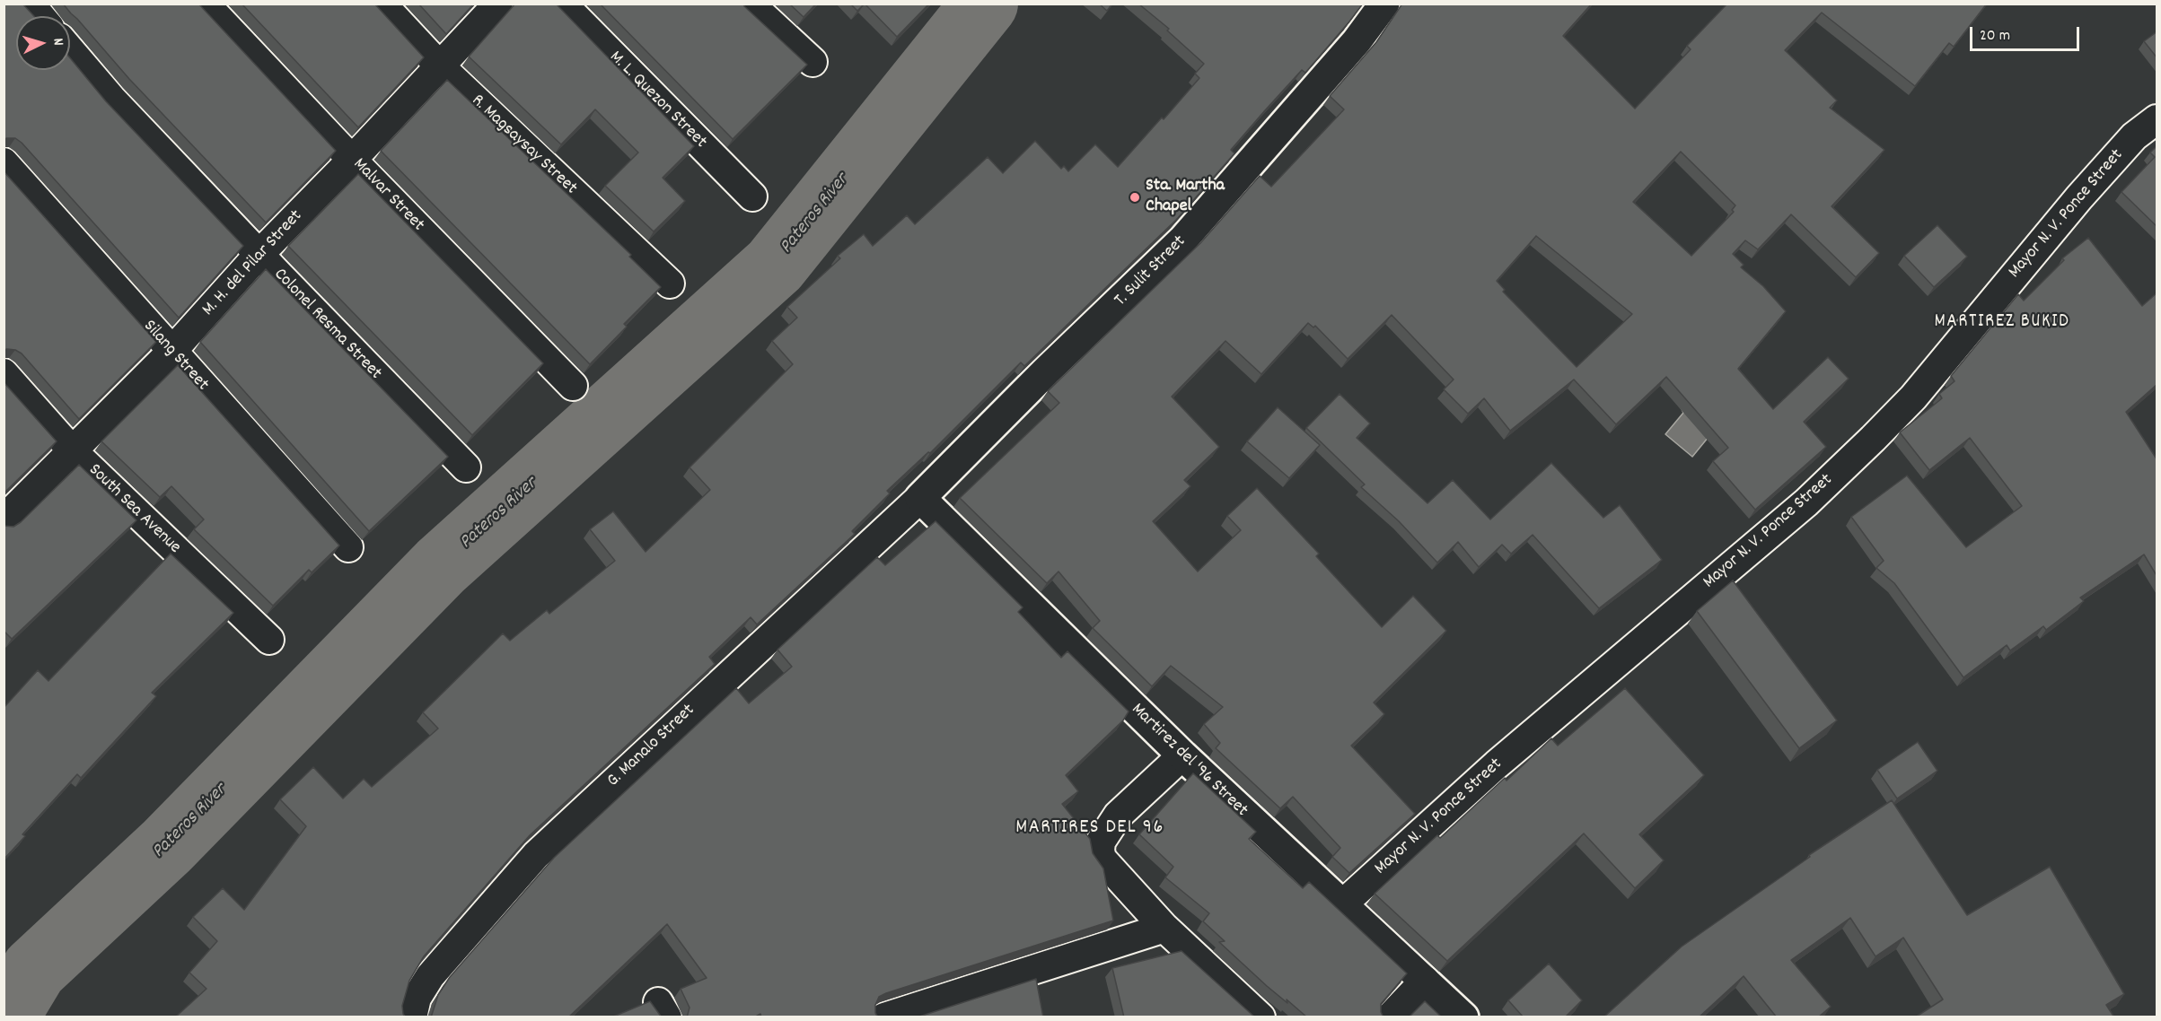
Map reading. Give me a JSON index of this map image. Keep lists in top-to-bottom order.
{
  "streets": {
    "street": [
      "M. L. Quezon Street",
      "R. Magsaysay Street",
      "Malvar Street",
      "Mayor N. V. Ponce Street",
      "M. H. del Pilar Street",
      "T. Sulit Street",
      "Colonel Resma Street",
      "Silang Street",
      "South Sea Avenue",
      "G. Manalo Street",
      "Martirez del '96 Street"
    ]
  },
  "crossings": [
    ["R. Magsaysay Street", "M. H. del Pilar Street"],
    ["Malvar Street", "M. H. del Pilar Street"],
    ["Mayor N. V. Ponce Street", "Martirez del '96 Street"],
    ["M. H. del Pilar Street", "Colonel Resma Street"],
    ["M. H. del Pilar Street", "Silang Street"],
    ["M. H. del Pilar Street", "South Sea Avenue"],
    ["T. Sulit Street", "G. Manalo Street"],
    ["T. Sulit Street", "Martirez del '96 Street"],
    ["G. Manalo Street", "Martirez del '96 Street"]
  ],
  "districts": ["MARTIREZ BUKID", "MARTIRES DEL 96"],
  "water": ["Pateros River"],
  "places": ["Sta. Martha Chapel"],
  "scale_bar": "20 m",
  "north": "right"
}
